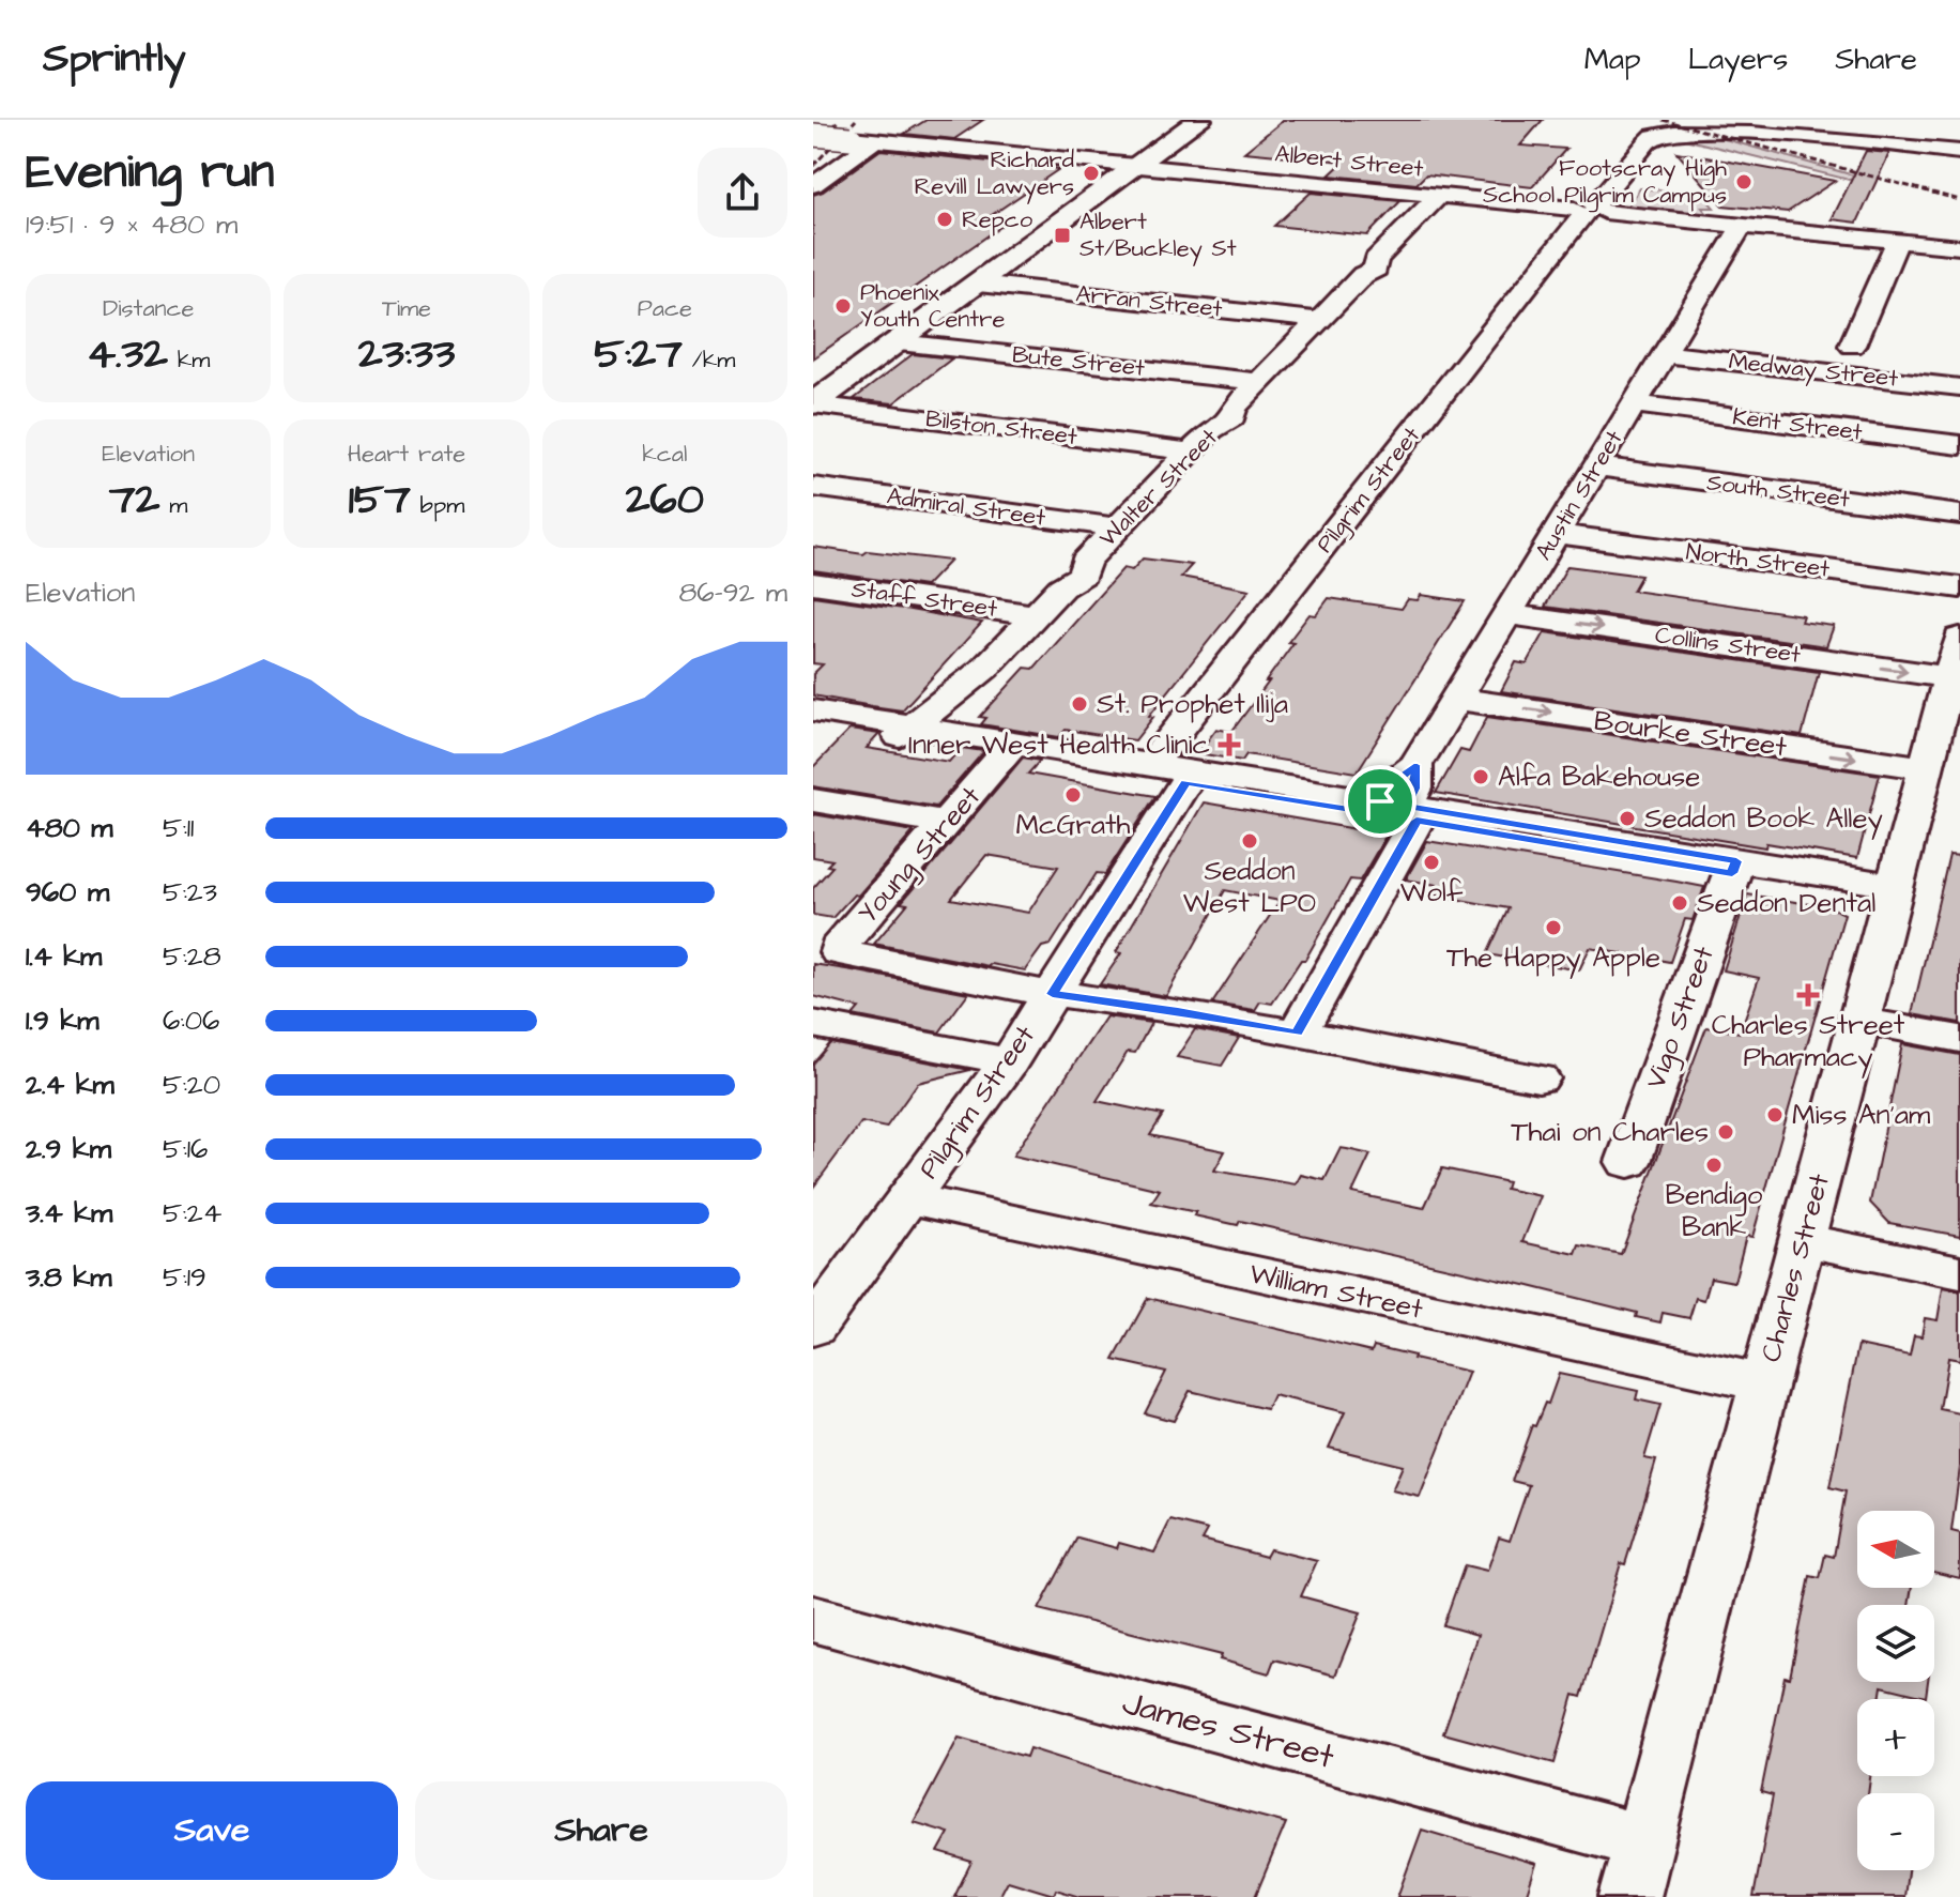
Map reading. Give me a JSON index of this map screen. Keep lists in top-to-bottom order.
{
  "streets": {
    "street": [
      "Albert Street",
      "Arran Street",
      "Bute Street",
      "Medway Street",
      "Kent Street",
      "Bilston Street",
      "Walter Street",
      "Pilgrim Street",
      "South Street",
      "Austin Street",
      "Admiral Street",
      "North Street",
      "Staff Street",
      "Collins Street",
      "Bourke Street",
      "Young Street",
      "Vigo Street",
      "Charles Street",
      "William Street",
      "James Street"
    ]
  },
  "crossings": [
    ["Albert Street", "Walter Street"],
    ["Albert Street", "Pilgrim Street"],
    ["Albert Street", "Austin Street"],
    ["Arran Street", "Walter Street"],
    ["Bute Street", "Walter Street"],
    ["Medway Street", "Austin Street"],
    ["Kent Street", "Austin Street"],
    ["Bilston Street", "Walter Street"],
    ["Walter Street", "Admiral Street"],
    ["Walter Street", "Staff Street"],
    ["Pilgrim Street", "William Street"],
    ["South Street", "Austin Street"],
    ["Austin Street", "North Street"],
    ["Austin Street", "Collins Street"],
    ["Austin Street", "Bourke Street"],
    ["Collins Street", "Charles Street"],
    ["Bourke Street", "Charles Street"],
    ["Charles Street", "William Street"],
    ["Charles Street", "James Street"]
  ],
  "places": {
    "other": [
      "Richard Revill Lawyers",
      "Footscray High School Pilgrim Campus",
      "Repco",
      "Phoenix Youth Centre",
      "St. Prophet Ilija",
      "Alfa Bakehouse",
      "McGrath",
      "Seddon Book Alley",
      "Seddon West LPO",
      "Wolf",
      "Seddon Dental",
      "The Happy Apple",
      "Miss An'am",
      "Thai on Charles",
      "Bendigo Bank"
    ],
    "transit": ["Albert St/Buckley St"],
    "health": ["Inner West Health Clinic", "Charles Street Pharmacy"]
  },
  "north": "left",
  "page": {
    "header": "Sprintly",
    "nav": ["Map", "Layers", "Share"],
    "heading": ["Evening run", "19:51 · 9 × 480 m"],
    "stats": [
      ["Distance", "4.32 km"],
      ["Time", "23:33"],
      ["Pace", "5:27 /km"],
      ["Elevation", "72 m"],
      ["Heart rate", "157 bpm"],
      ["kcal", "260"]
    ],
    "chart": ["Elevation", "86–92 m"],
    "list": [
      {
        "name": "480 m",
        "note": "5:11"
      },
      {
        "name": "960 m",
        "note": "5:23"
      },
      {
        "name": "1.4 km",
        "note": "5:28"
      },
      {
        "name": "1.9 km",
        "note": "6:06"
      },
      {
        "name": "2.4 km",
        "note": "5:20"
      },
      {
        "name": "2.9 km",
        "note": "5:16"
      },
      {
        "name": "3.4 km",
        "note": "5:24"
      },
      {
        "name": "3.8 km",
        "note": "5:19"
      }
    ],
    "map_buttons": ["+", "−"],
    "buttons": ["Save", "Share"]
  }
}
